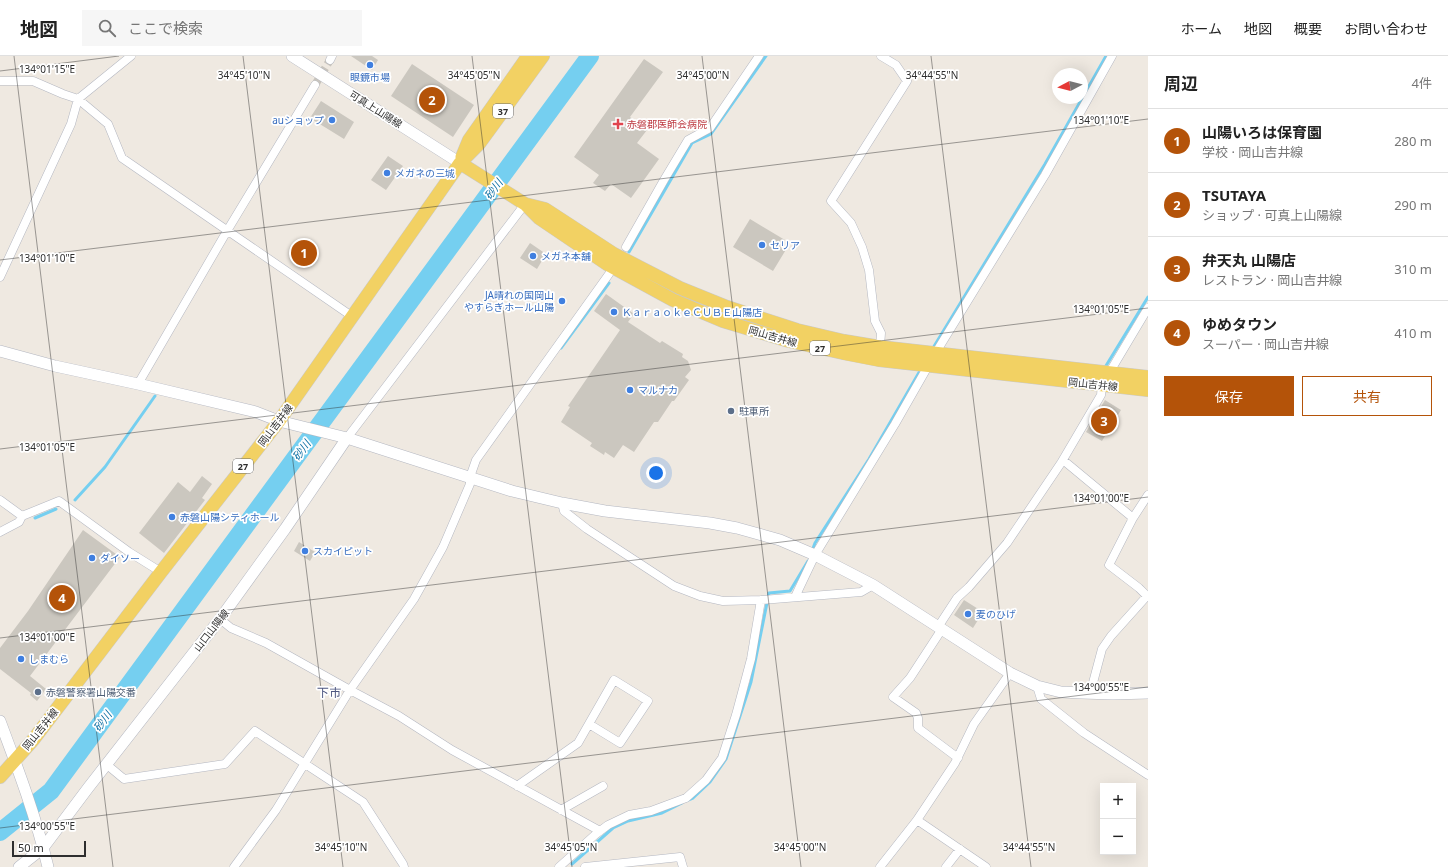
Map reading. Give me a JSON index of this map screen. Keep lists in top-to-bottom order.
{
  "streets": {
    "main road": ["37", "岡山吉井線", "27"],
    "street": ["可真上山陽線", "山口山陽線"]
  },
  "crossings": [
    ["可真上山陽線", "37"],
    ["可真上山陽線", "岡山吉井線"],
    ["37", "岡山吉井線"]
  ],
  "districts": ["下市"],
  "water": ["砂川"],
  "places": {
    "other": [
      "眼鏡市場",
      "auショップ",
      "メガネの三城",
      "セリア",
      "メガネ本舗",
      "JA晴れの国岡山 やすらぎホール山陽",
      "ＫａｒａｏｋｅＣＵＢＥ山陽店",
      "マルナカ",
      "駐車所",
      "赤磐山陽シティホール",
      "スカイピット",
      "ダイソー",
      "麦のひげ",
      "しまむら",
      "赤磐警察署山陽交番"
    ],
    "health": ["赤磐郡医師会病院"]
  },
  "scale_bar": "50 m",
  "north": "left",
  "page": {
    "header": "地図",
    "search": "ここで検索",
    "nav": [
      "ホーム",
      "地図",
      "概要",
      "お問い合わせ"
    ],
    "heading": ["周辺", "4件"],
    "pins": [
      "2",
      "1",
      "3",
      "4"
    ],
    "list": [
      {
        "mark": "1",
        "name": "山陽いろは保育園",
        "note": "学校 · 岡山吉井線",
        "value": "280 m"
      },
      {
        "mark": "2",
        "name": "TSUTAYA",
        "note": "ショップ · 可真上山陽線",
        "value": "290 m"
      },
      {
        "mark": "3",
        "name": "弁天丸 山陽店",
        "note": "レストラン · 岡山吉井線",
        "value": "310 m"
      },
      {
        "mark": "4",
        "name": "ゆめタウン",
        "note": "スーパー · 岡山吉井線",
        "value": "410 m"
      }
    ],
    "buttons": ["保存", "共有"],
    "map_buttons": ["+", "−"],
    "scale": "50 m"
  },
  "coordinates": [
    "134°01'15\"E",
    "34°45'10\"N",
    "34°45'05\"N",
    "34°45'00\"N",
    "34°44'55\"N",
    "134°01'10\"E",
    "134°01'05\"E",
    "134°01'00\"E",
    "134°00'55\"E"
  ]
}
